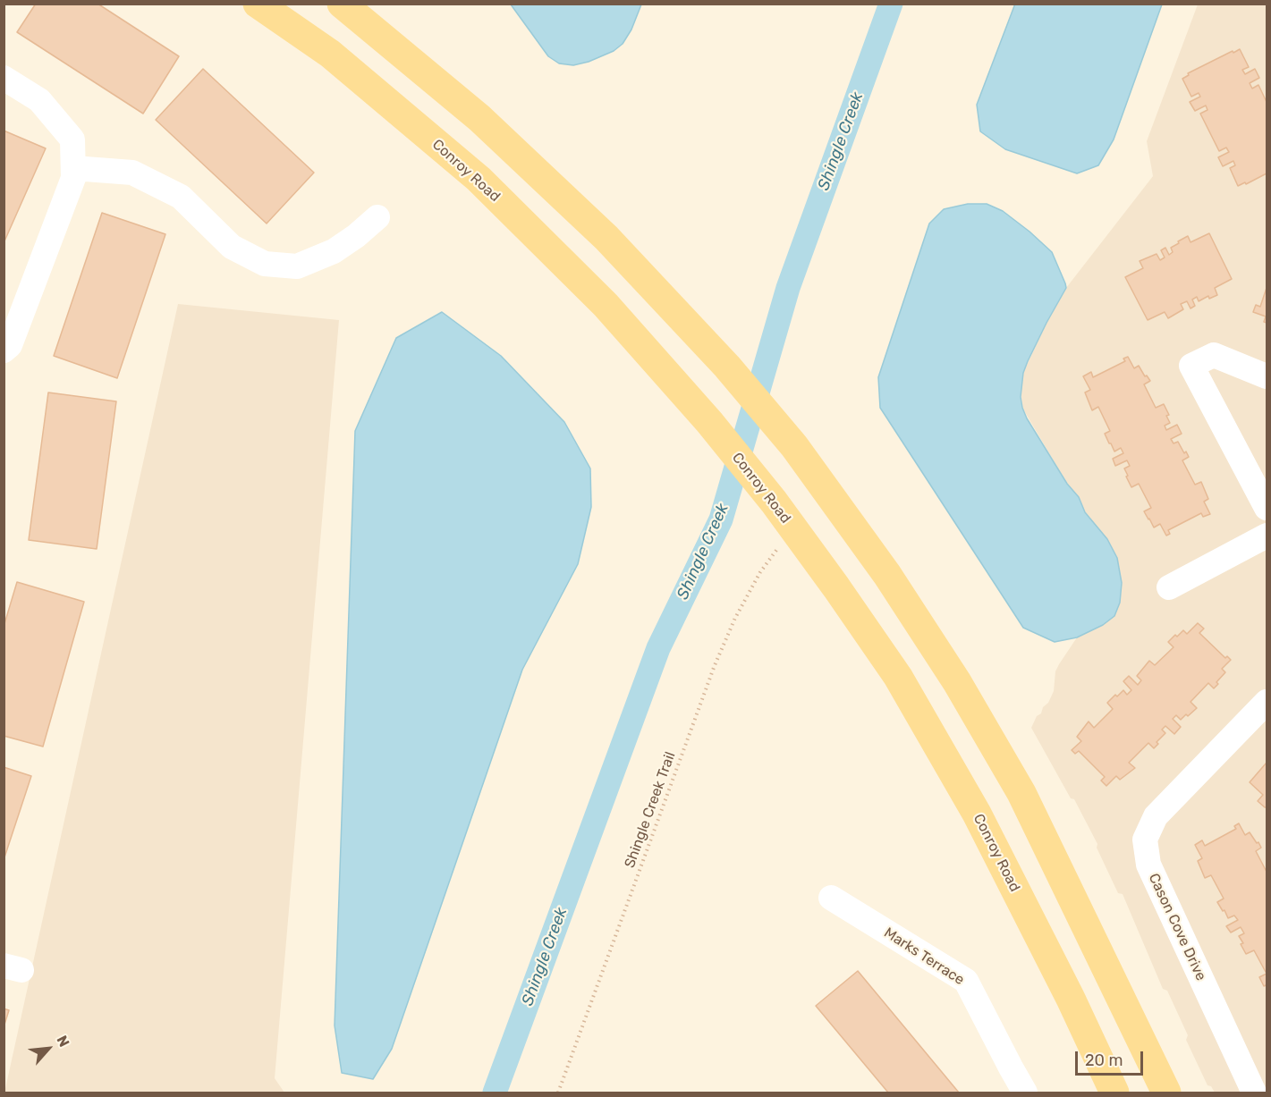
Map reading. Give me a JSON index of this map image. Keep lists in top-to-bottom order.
{
  "streets": {
    "main road": ["Conroy Road"],
    "lane": ["Cason Cove Drive", "Marks Terrace"],
    "path": ["Shingle Creek Trail"]
  },
  "water": ["Shingle Creek"],
  "scale_bar": "20 m",
  "north": "top right"
}
